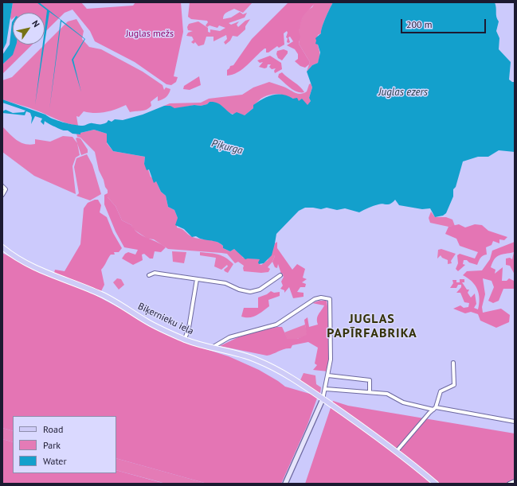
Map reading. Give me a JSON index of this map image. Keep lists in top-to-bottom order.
{
  "streets": {
    "main road": ["Biķernieku iela"]
  },
  "districts": ["JUGLAS PAPĪRFABRIKA"],
  "water": ["Juglas ezers", "Piķurga"],
  "parks": ["Juglas mežs"],
  "legend": ["Road", "Park", "Water"],
  "scale_bar": "200 m",
  "north": "top right"
}
